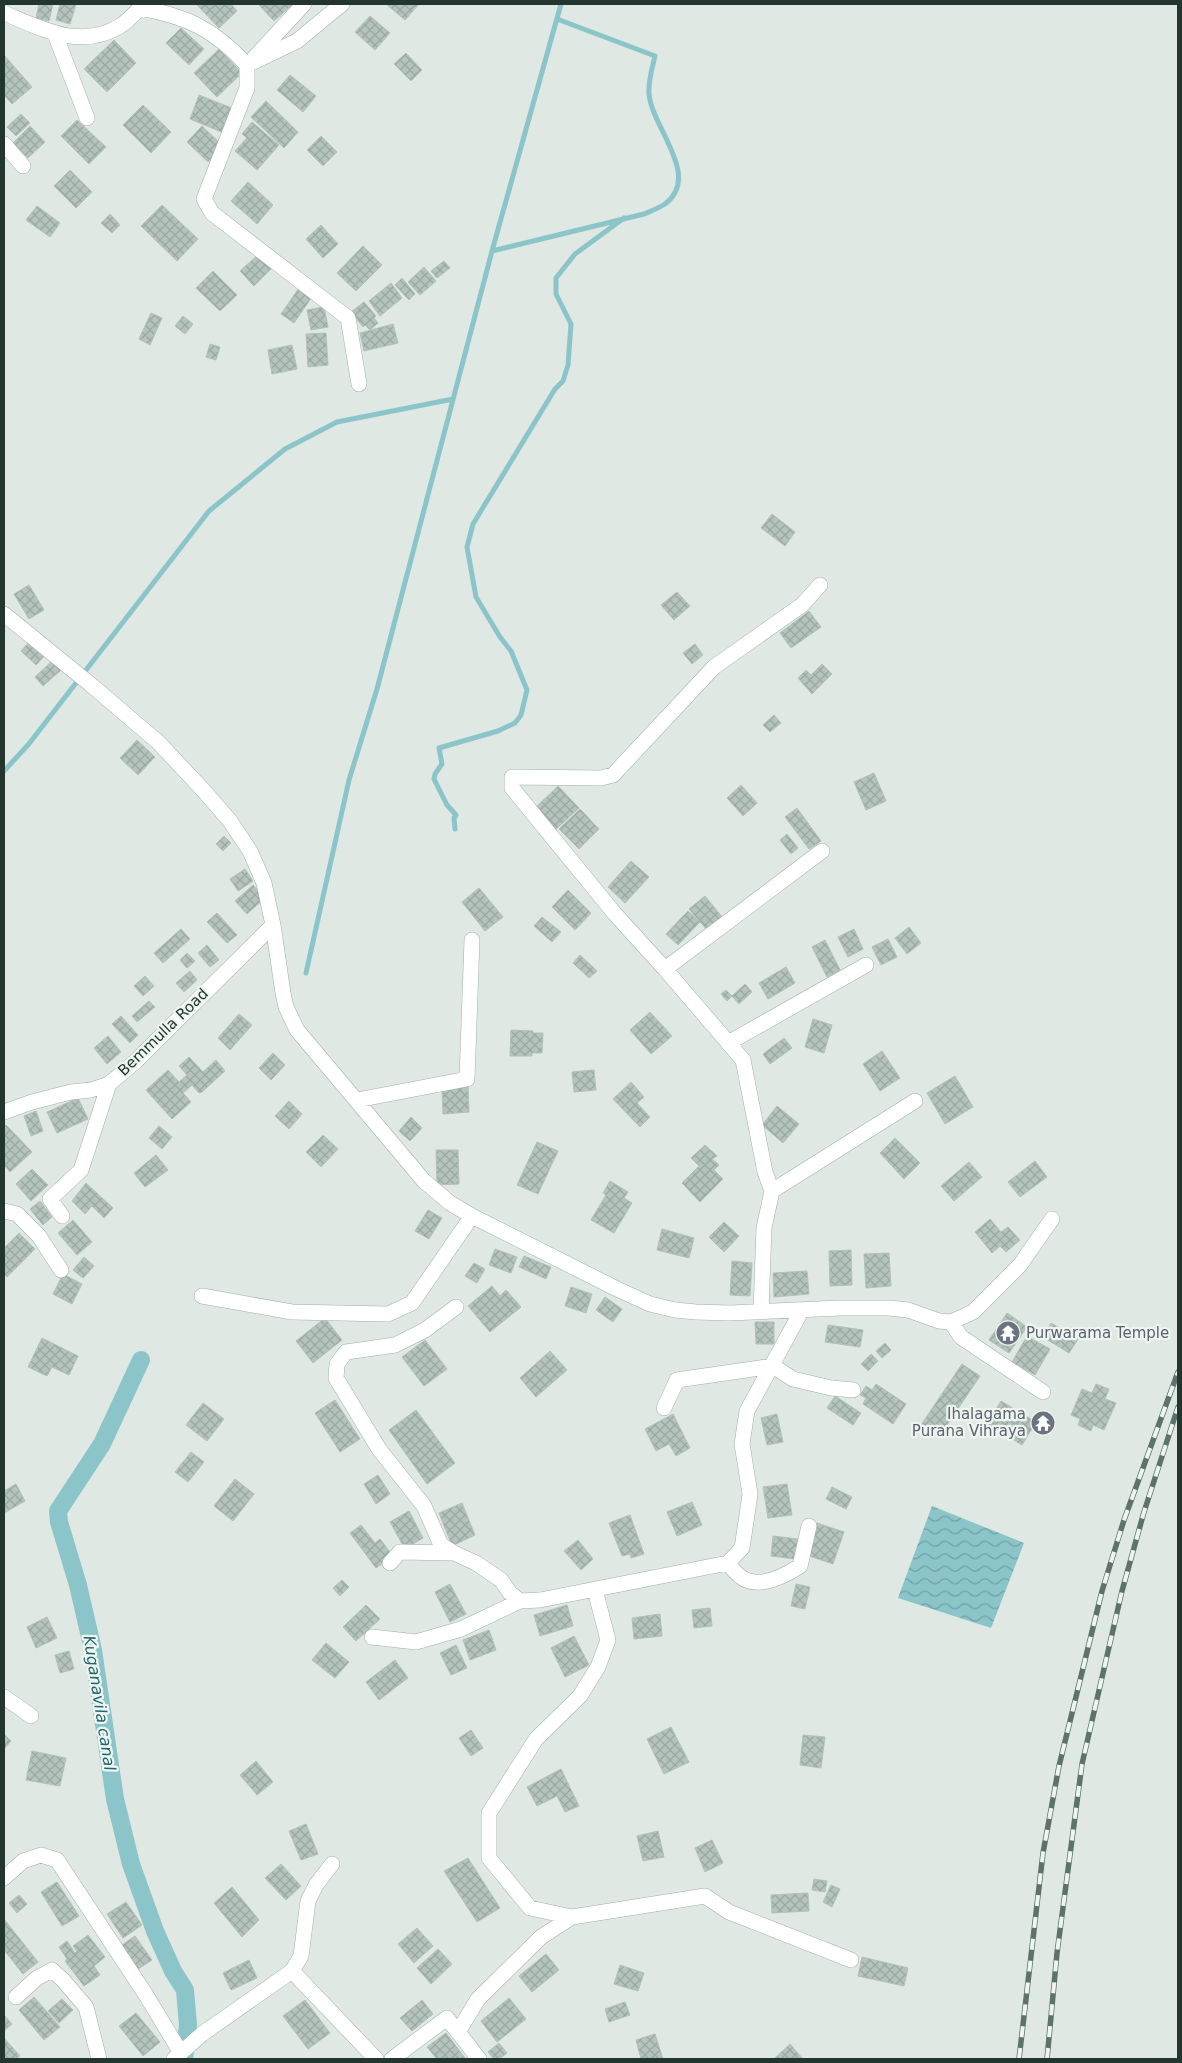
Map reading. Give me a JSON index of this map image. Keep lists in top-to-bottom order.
{
  "streets": {
    "street": ["Bemmulla Road"]
  },
  "water": ["Kuganavila canal"],
  "places": {
    "temple": ["Purwarama Temple", "Ihalagama Purana Vihraya"]
  }
}
